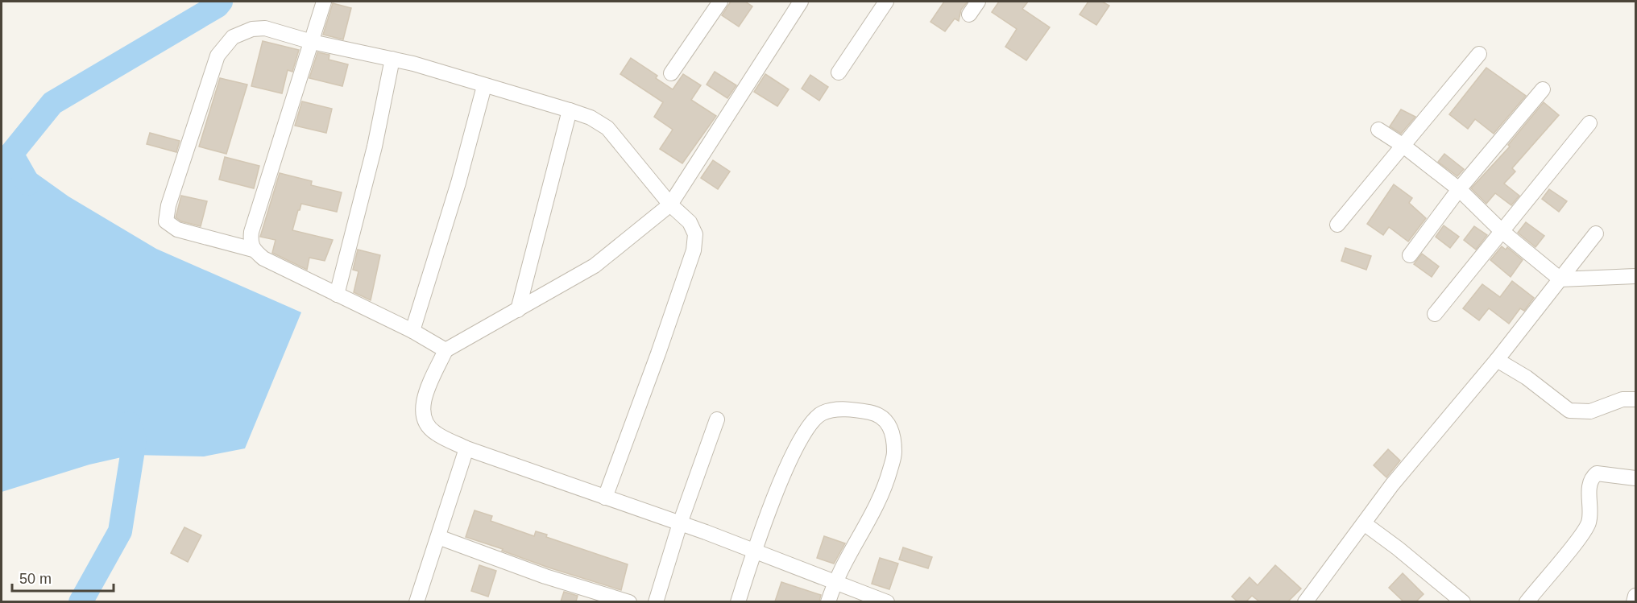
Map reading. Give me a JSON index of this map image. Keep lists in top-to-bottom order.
{
  "scale_bar": "50 m"
}
